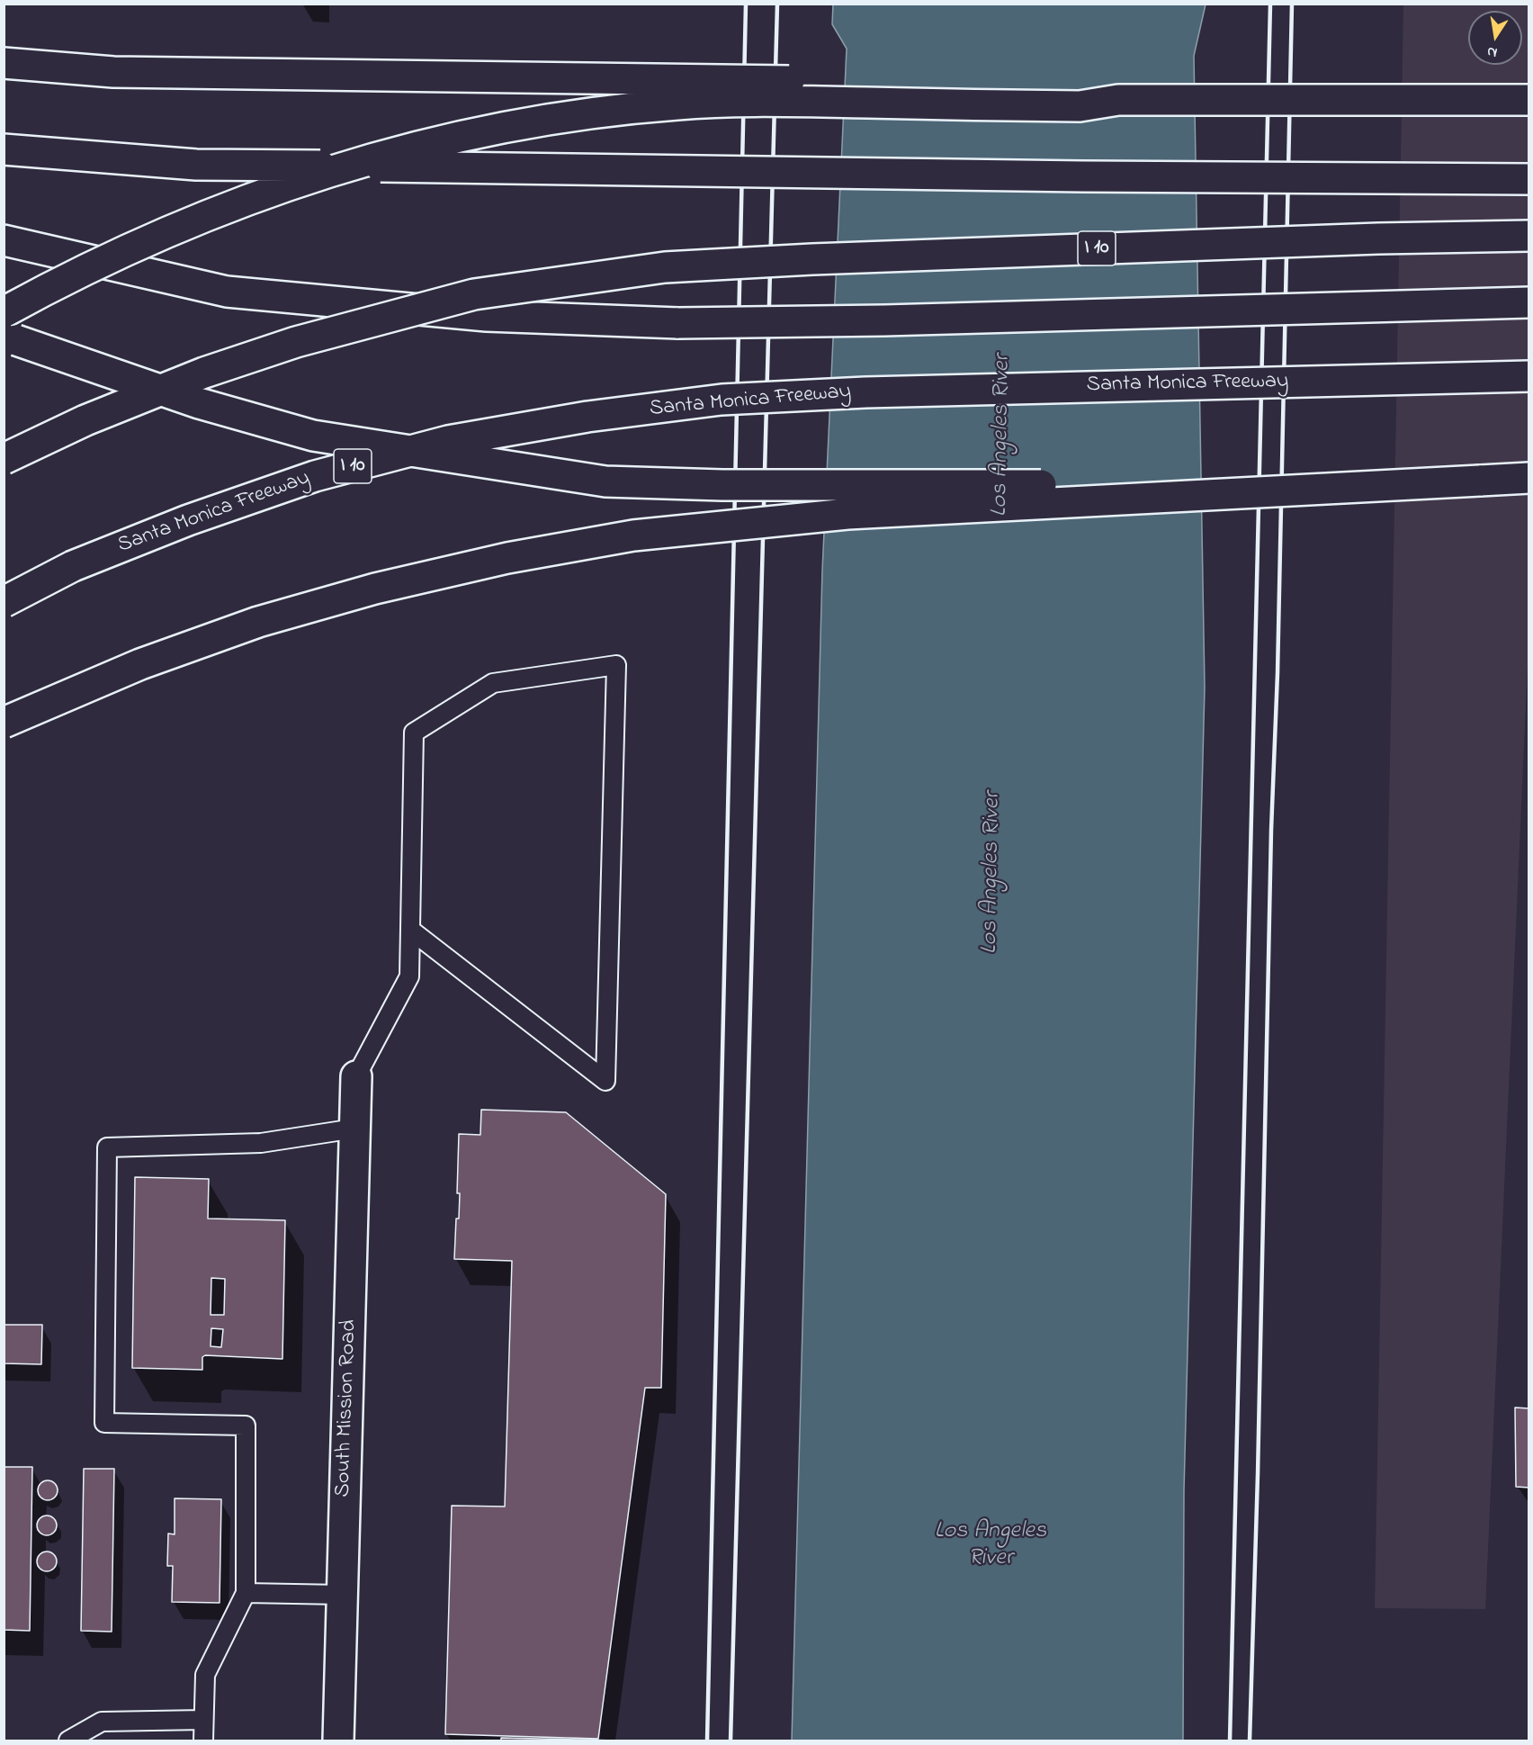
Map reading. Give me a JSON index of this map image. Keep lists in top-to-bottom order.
{
  "streets": {
    "main road": ["I 10", "Santa Monica Freeway", "South Mission Road"]
  },
  "water": ["Los Angeles River"],
  "north": "bottom"
}
